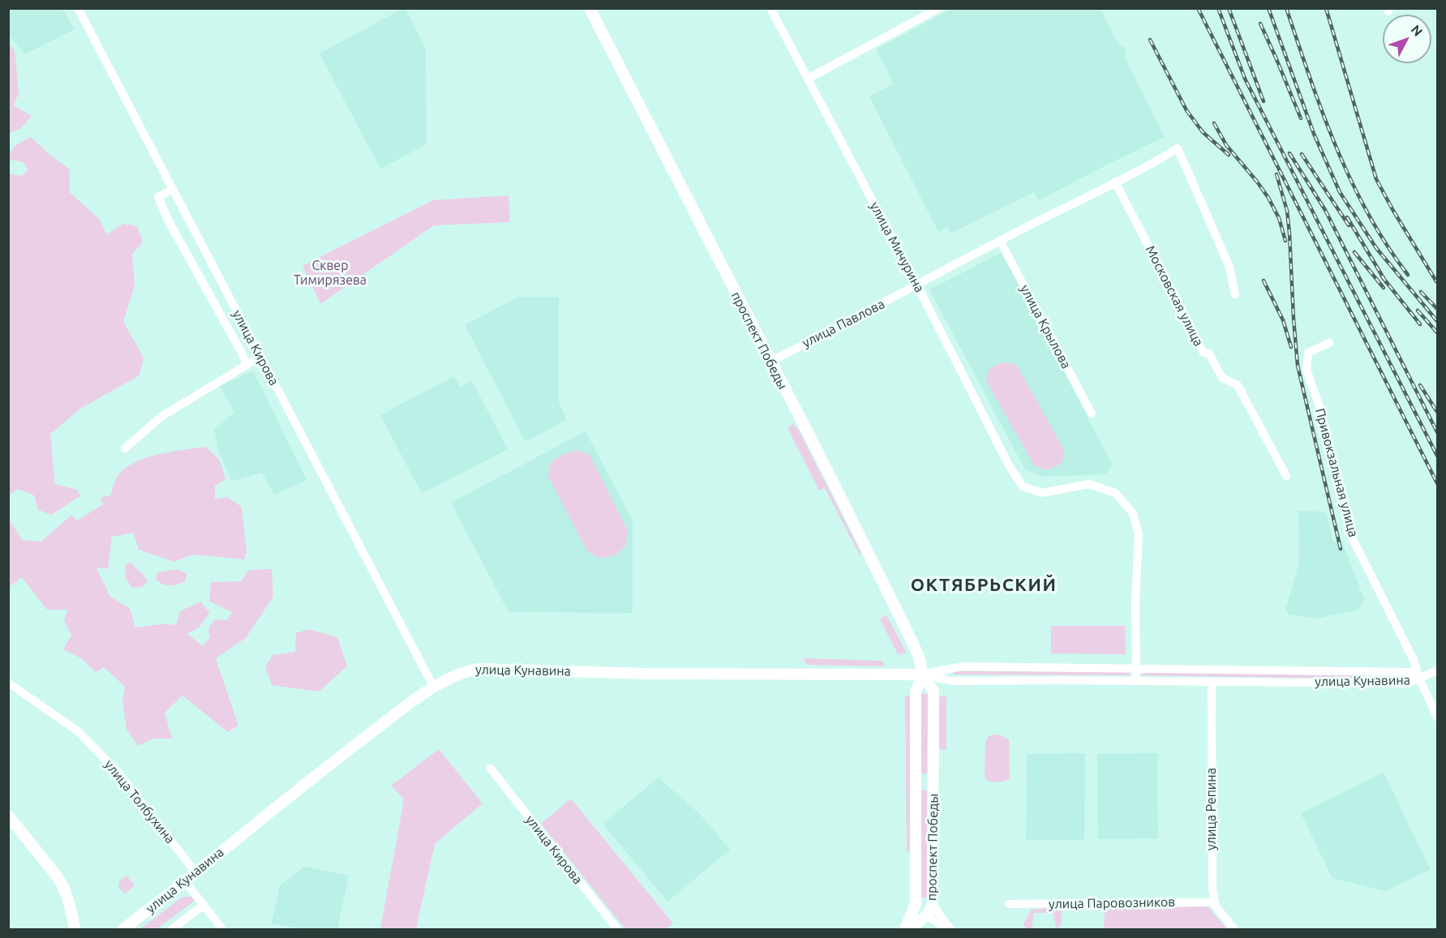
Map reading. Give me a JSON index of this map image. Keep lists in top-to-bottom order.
{
  "streets": {
    "main road": ["проспект Победы", "улица Кунавина"],
    "street": [
      "улица Мичурина",
      "Московская улица",
      "улица Павлова",
      "улица Крылова",
      "улица Кирова",
      "Привокзальная улица",
      "улица Толбухина",
      "улица Репина",
      "улица Паровозников"
    ]
  },
  "crossings": [
    ["улица Мичурина", "улица Павлова"],
    ["улица Мичурина", "улица Кунавина"],
    ["Московская улица", "улица Павлова"],
    ["улица Павлова", "улица Крылова"],
    ["улица Павлова", "проспект Победы"],
    ["проспект Победы", "улица Кунавина"],
    ["улица Кирова", "улица Кунавина"],
    ["Привокзальная улица", "улица Кунавина"],
    ["улица Кунавина", "улица Толбухина"],
    ["улица Кунавина", "улица Репина"],
    ["улица Репина", "улица Паровозников"]
  ],
  "districts": ["ОКТЯБРЬСКИЙ"],
  "parks": ["Сквер Тимирязева"],
  "north": "top right"
}
